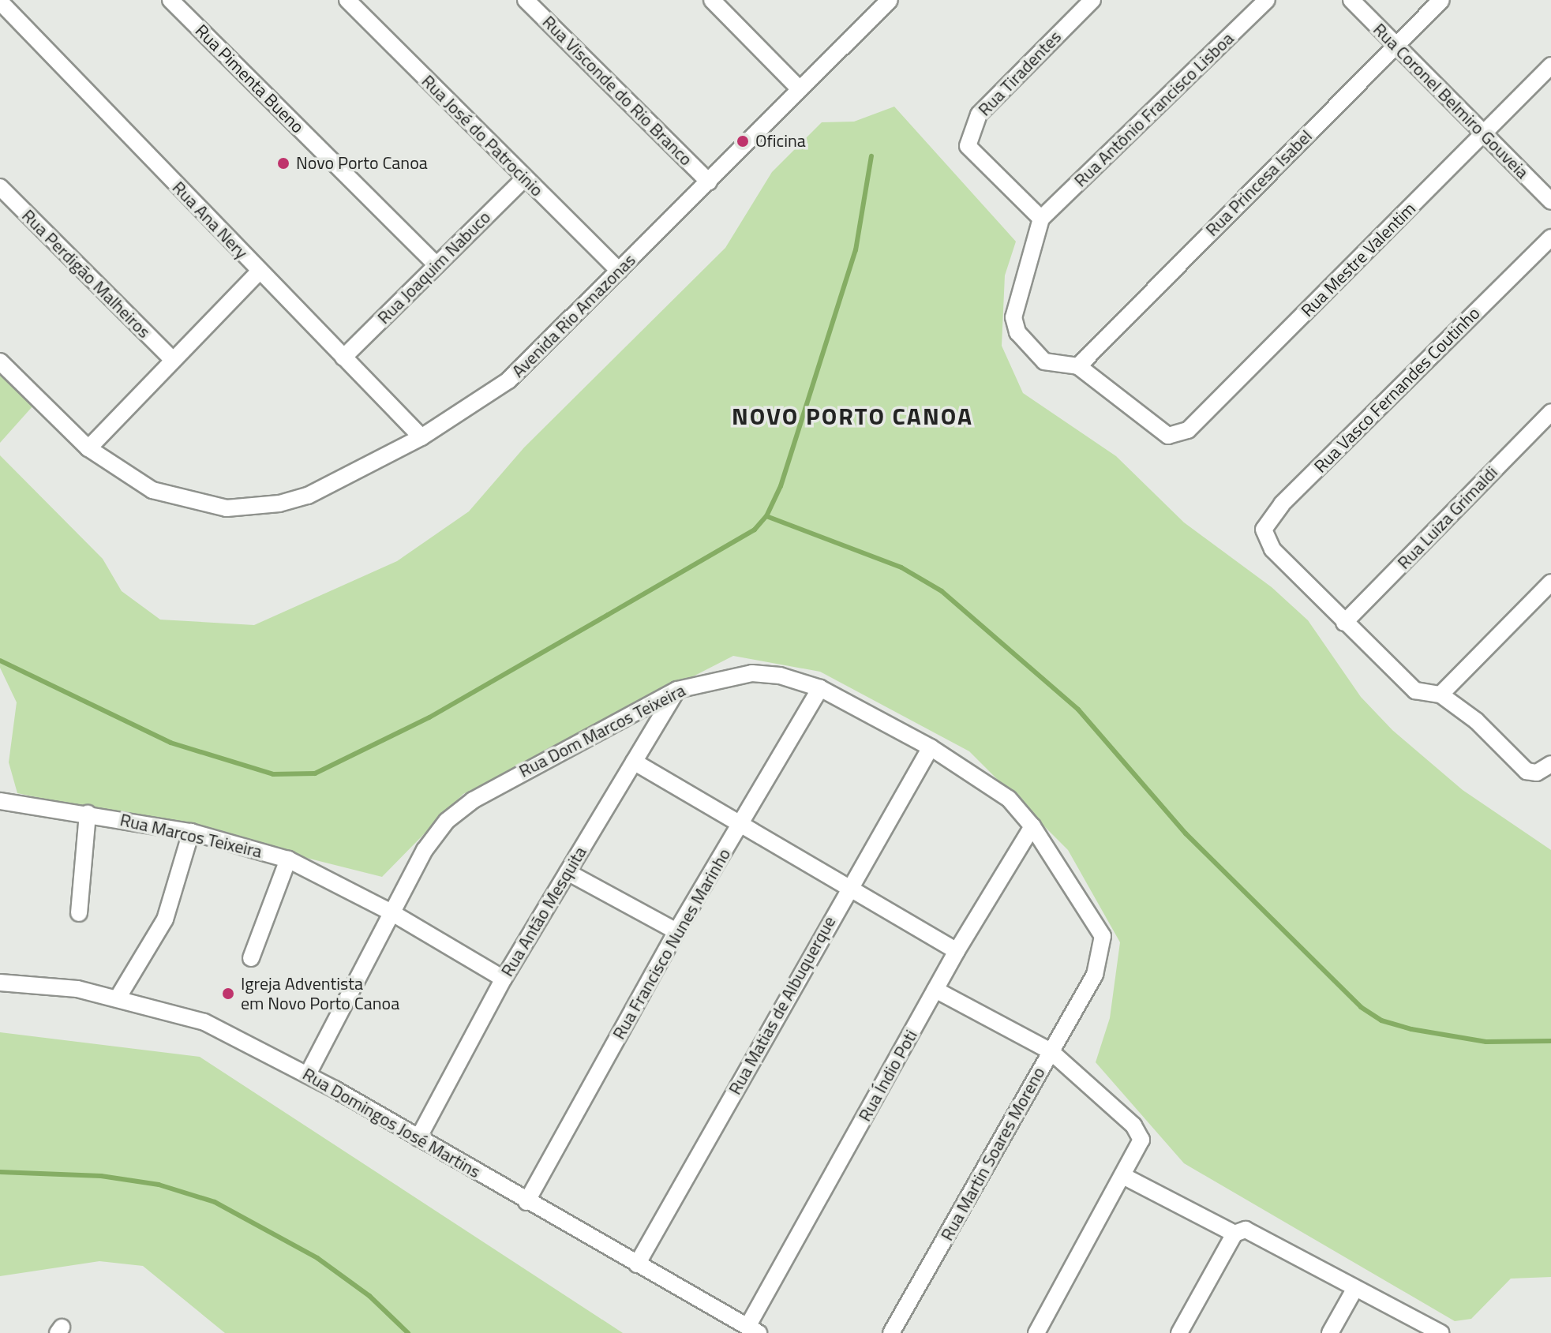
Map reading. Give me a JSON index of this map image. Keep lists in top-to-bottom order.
{
  "streets": {
    "street": [
      "Rua Tiradentes",
      "Rua Pimenta Bueno",
      "Rua Visconde do Rio Branco",
      "Rua Coronel Belmiro Gouveia",
      "Rua Antônio Francisco Lisboa",
      "Rua José do Patrocinio",
      "Rua Princesa Isabel",
      "Rua Ana Nery",
      "Rua Mestre Valentim",
      "Rua Joaquim Nabuco",
      "Rua Perdigão Malheiros",
      "Avenida Rio Amazonas",
      "Rua Vasco Fernandes Coutinho",
      "Rua Luiza Grimaldi",
      "Rua Dom Marcos Teixeira",
      "Rua Marcos Teixeira",
      "Rua Antão Mesquita",
      "Rua Francisco Nunes Marinho",
      "Rua Matias de Albuquerque",
      "Rua Índio Poti",
      "Rua Domingos José Martins",
      "Rua Martin Soares Moreno"
    ]
  },
  "crossings": [
    ["Rua Tiradentes", "Rua Antônio Francisco Lisboa"],
    ["Rua Pimenta Bueno", "Rua Joaquim Nabuco"],
    ["Rua Visconde do Rio Branco", "Avenida Rio Amazonas"],
    ["Rua Coronel Belmiro Gouveia", "Rua Princesa Isabel"],
    ["Rua Coronel Belmiro Gouveia", "Rua Mestre Valentim"],
    ["Rua José do Patrocinio", "Rua Joaquim Nabuco"],
    ["Rua José do Patrocinio", "Avenida Rio Amazonas"],
    ["Rua Princesa Isabel", "Rua Mestre Valentim"],
    ["Rua Ana Nery", "Rua Joaquim Nabuco"],
    ["Rua Ana Nery", "Avenida Rio Amazonas"],
    ["Rua Vasco Fernandes Coutinho", "Rua Luiza Grimaldi"],
    ["Rua Dom Marcos Teixeira", "Rua Marcos Teixeira"],
    ["Rua Dom Marcos Teixeira", "Rua Antão Mesquita"],
    ["Rua Dom Marcos Teixeira", "Rua Francisco Nunes Marinho"],
    ["Rua Dom Marcos Teixeira", "Rua Matias de Albuquerque"],
    ["Rua Dom Marcos Teixeira", "Rua Índio Poti"],
    ["Rua Dom Marcos Teixeira", "Rua Domingos José Martins"],
    ["Rua Dom Marcos Teixeira", "Rua Martin Soares Moreno"],
    ["Rua Marcos Teixeira", "Rua Antão Mesquita"],
    ["Rua Antão Mesquita", "Rua Domingos José Martins"],
    ["Rua Francisco Nunes Marinho", "Rua Domingos José Martins"],
    ["Rua Matias de Albuquerque", "Rua Domingos José Martins"],
    ["Rua Índio Poti", "Rua Domingos José Martins"]
  ],
  "districts": ["NOVO PORTO CANOA"],
  "places": ["Oficina", "Novo Porto Canoa", "Igreja Adventista em Novo Porto Canoa"]
}
